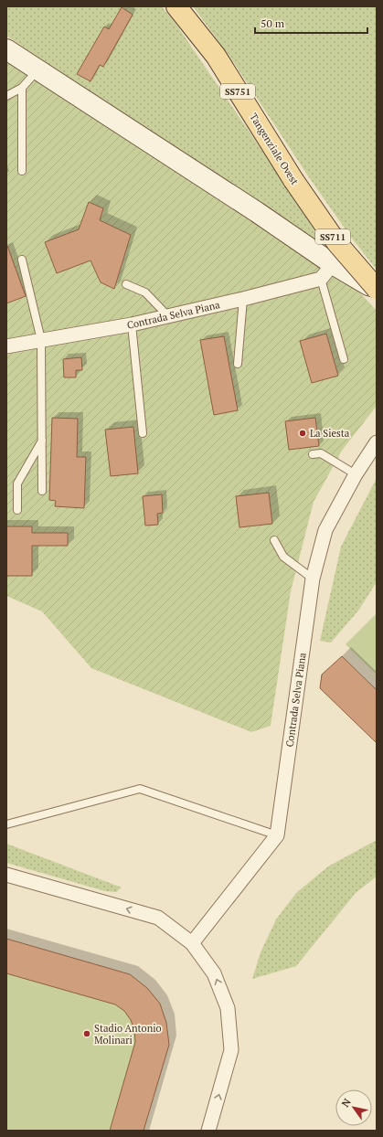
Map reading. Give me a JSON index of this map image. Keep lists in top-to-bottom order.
{
  "streets": {
    "main road": ["SS751", "Tangenziale Ovest", "SS711"],
    "street": ["Contrada Selva Piana"]
  },
  "places": ["La Siesta", "Stadio Antonio Molinari"],
  "scale_bar": "50 m",
  "north": "top left"
}
